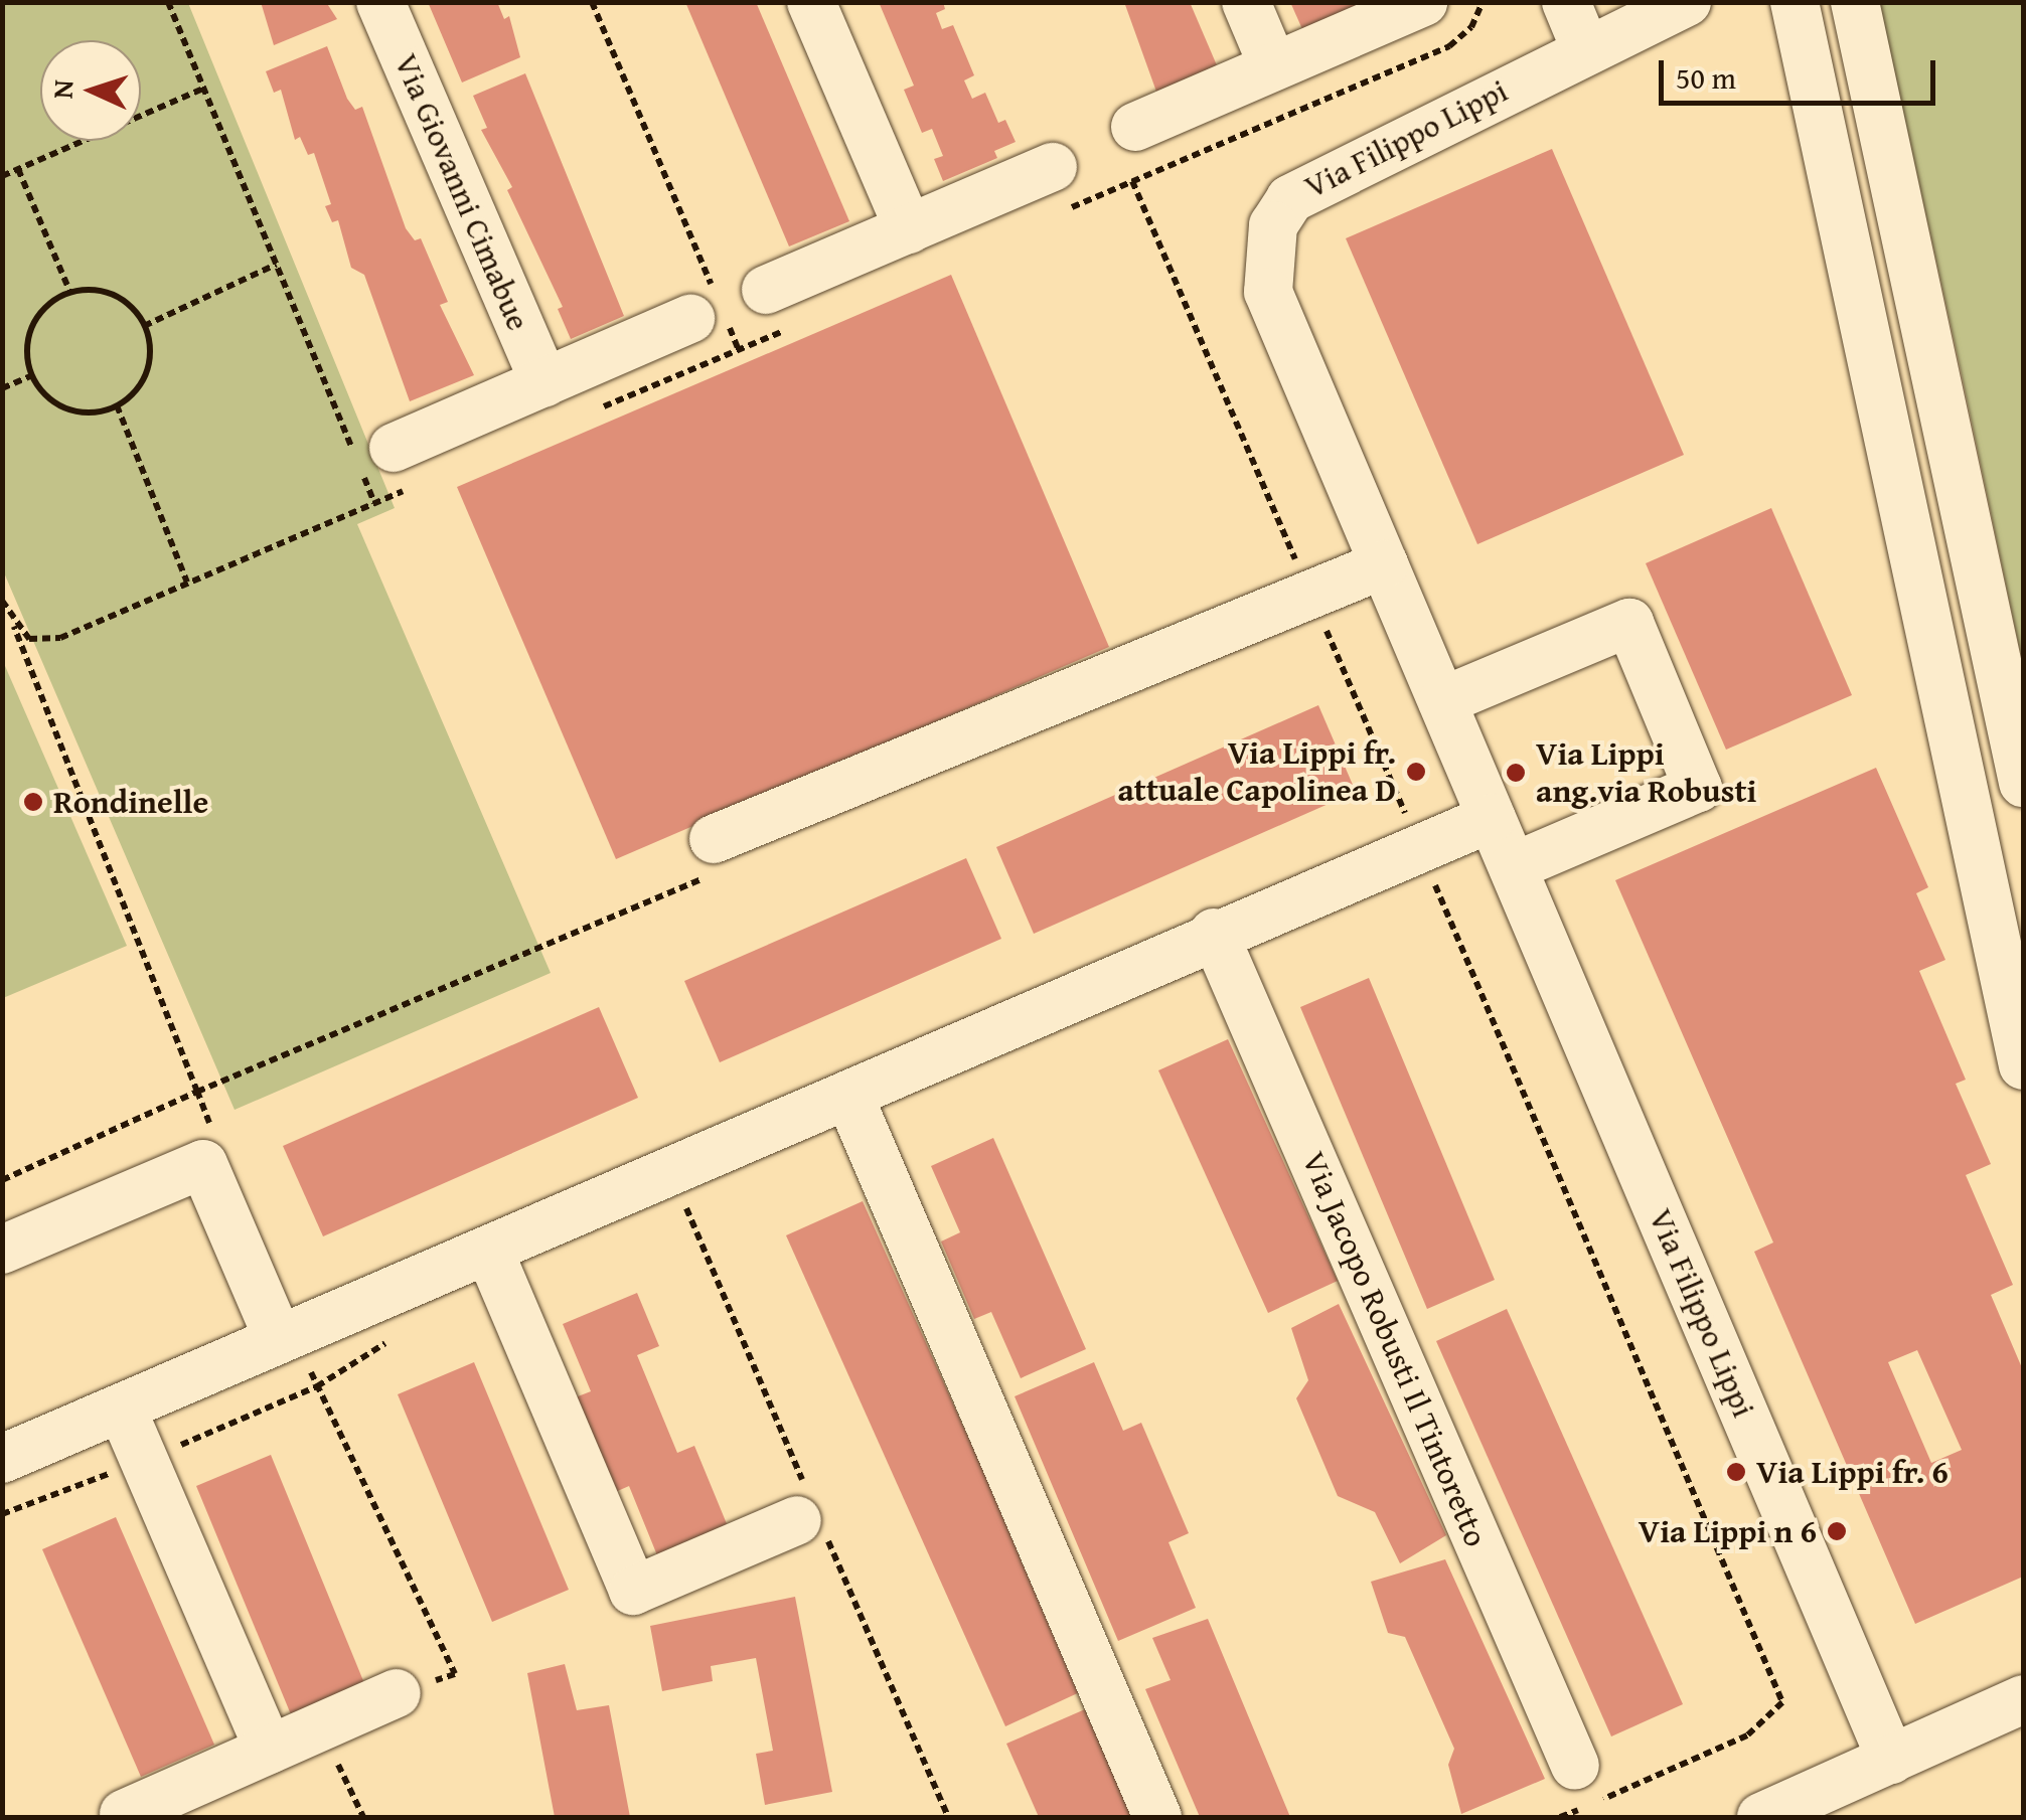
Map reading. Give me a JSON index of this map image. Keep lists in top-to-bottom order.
{
  "streets": {
    "street": ["Via Filippo Lippi", "Via Giovanni Cimabue", "Via Jacopo Robusti Il Tintoretto"]
  },
  "places": [
    "Via Lippi fr. attuale Capolinea D",
    "Via Lippi ang.via Robusti",
    "Rondinelle",
    "Via Lippi fr. 6",
    "Via Lippi n 6"
  ],
  "scale_bar": "50 m",
  "north": "left"
}
